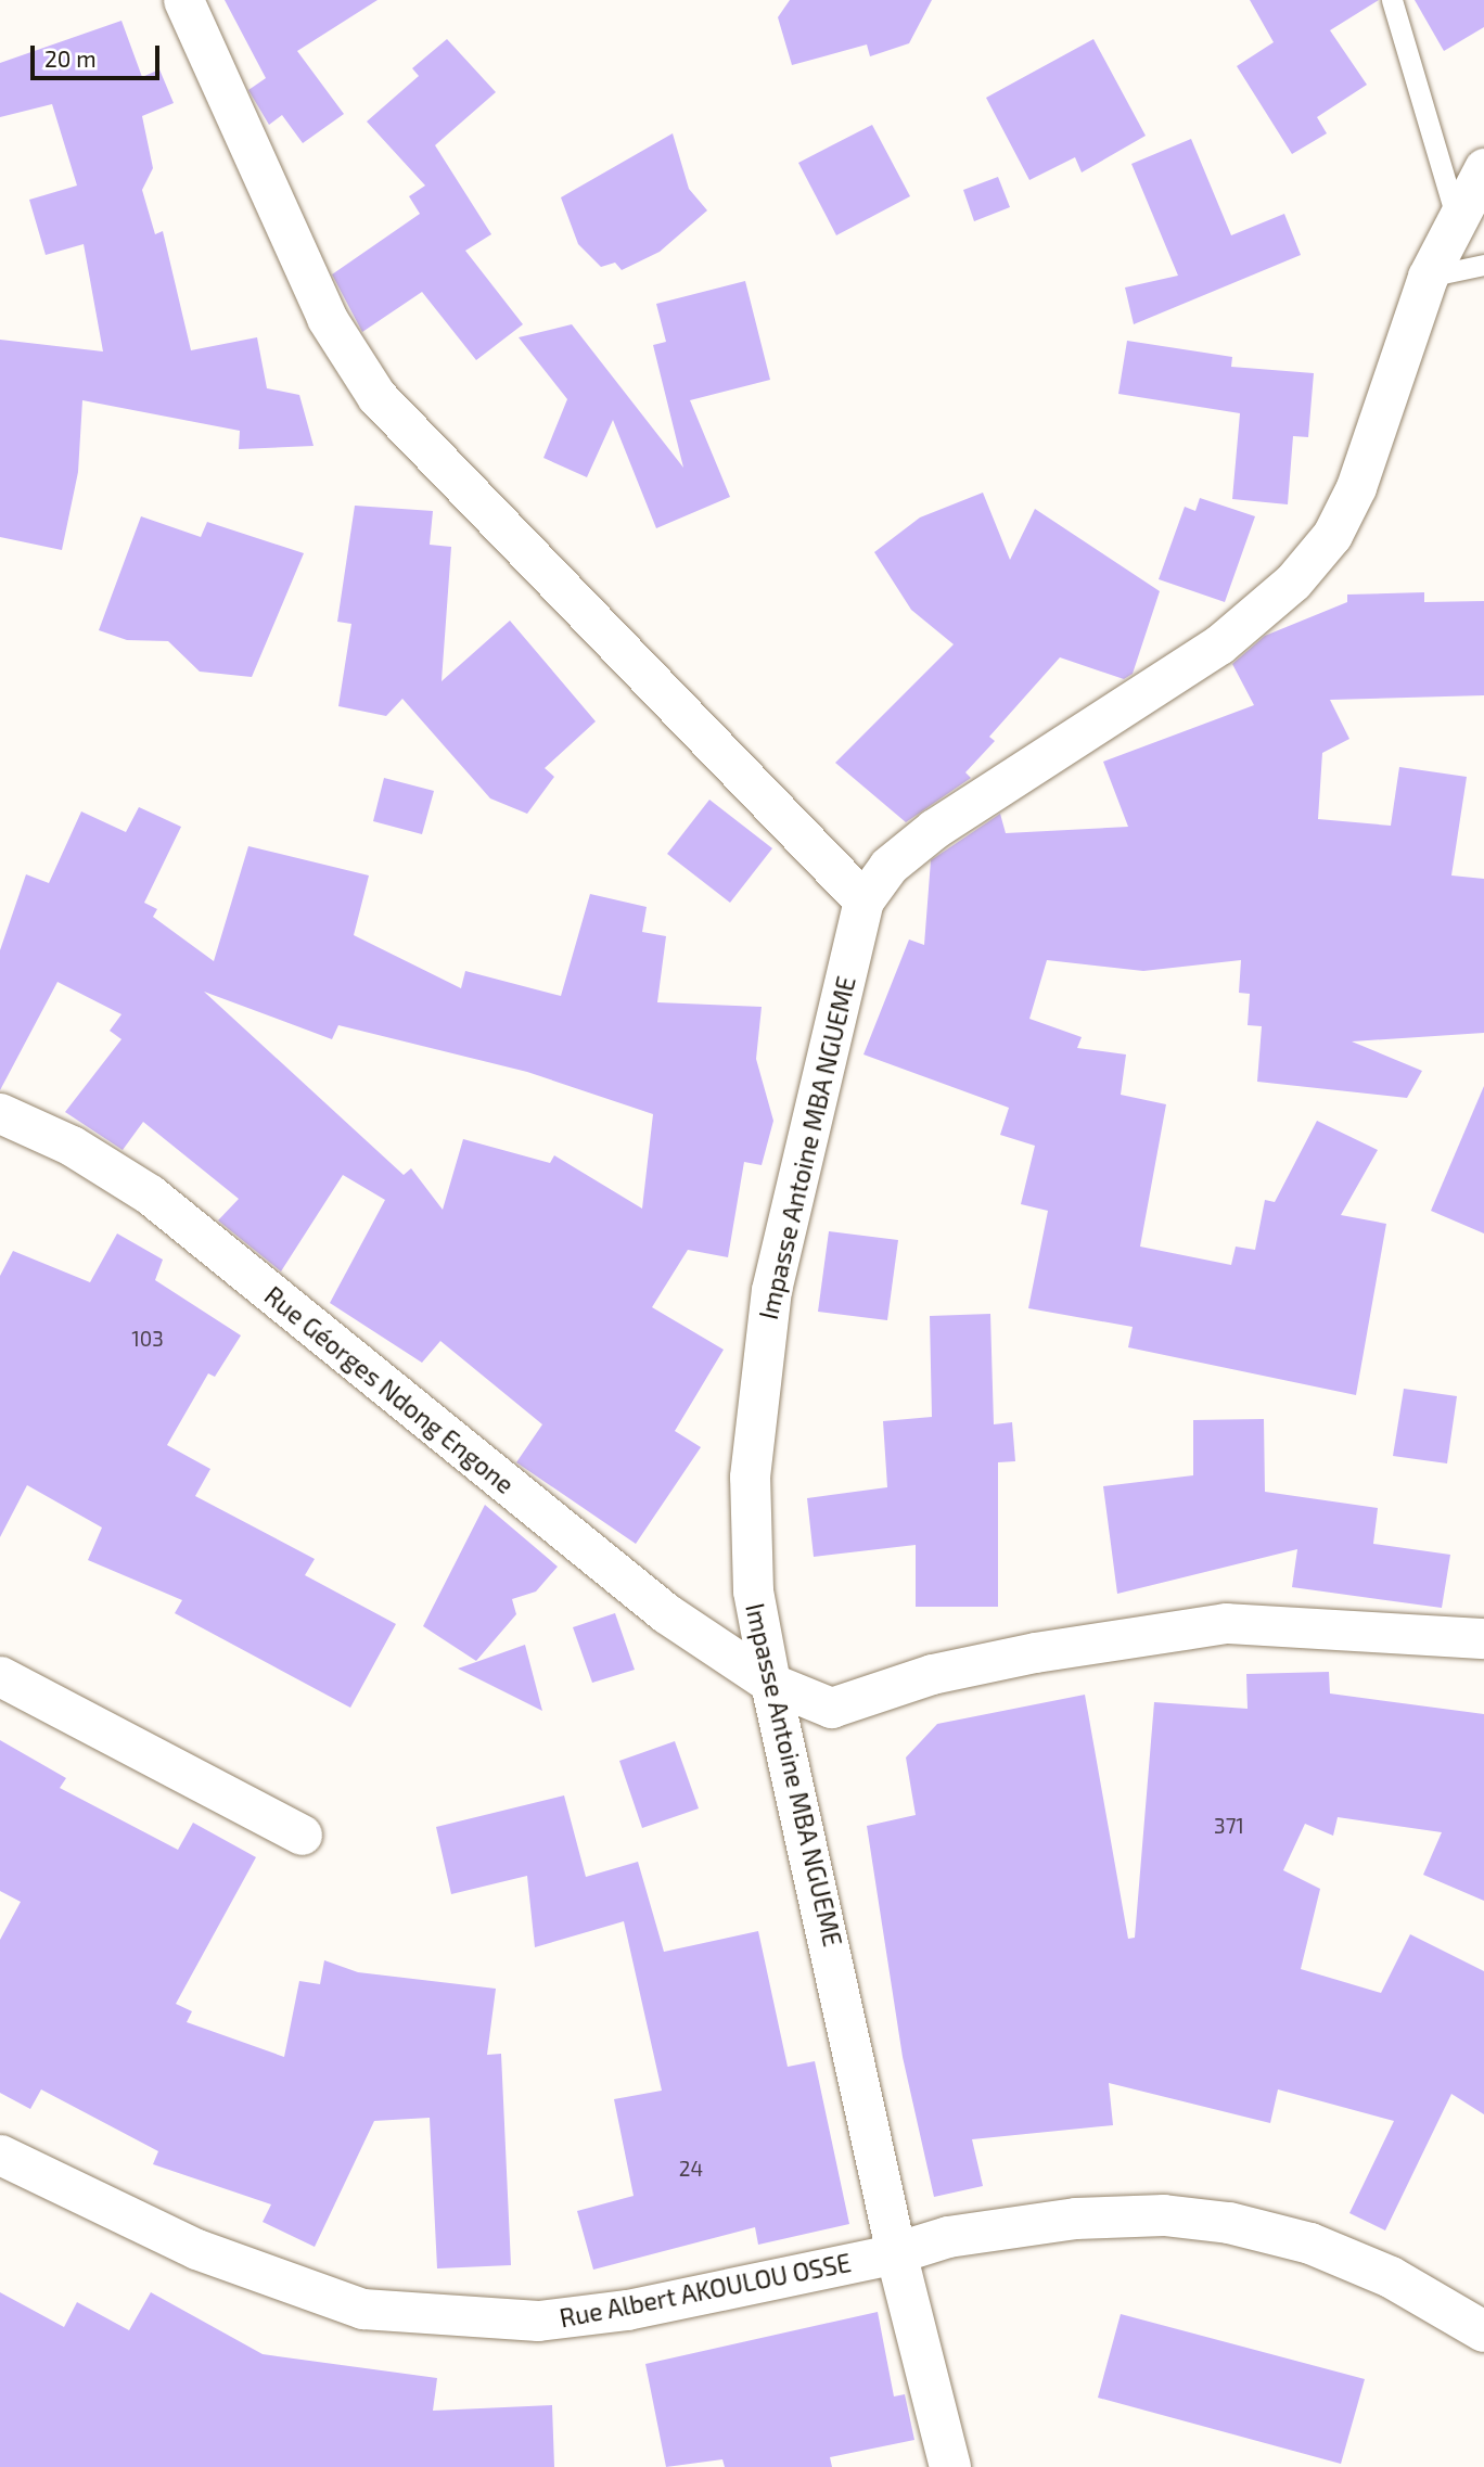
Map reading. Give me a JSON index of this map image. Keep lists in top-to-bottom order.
{
  "streets": {
    "main road": ["Impasse Antoine MBA NGUEME"],
    "street": ["Rue Géorges Ndong Engone", "Rue Albert AKOULOU OSSE"]
  },
  "crossings": [
    ["Impasse Antoine MBA NGUEME", "Rue Géorges Ndong Engone"],
    ["Impasse Antoine MBA NGUEME", "Rue Albert AKOULOU OSSE"]
  ],
  "house_numbers": ["103", "371", "24"],
  "scale_bar": "20 m"
}
